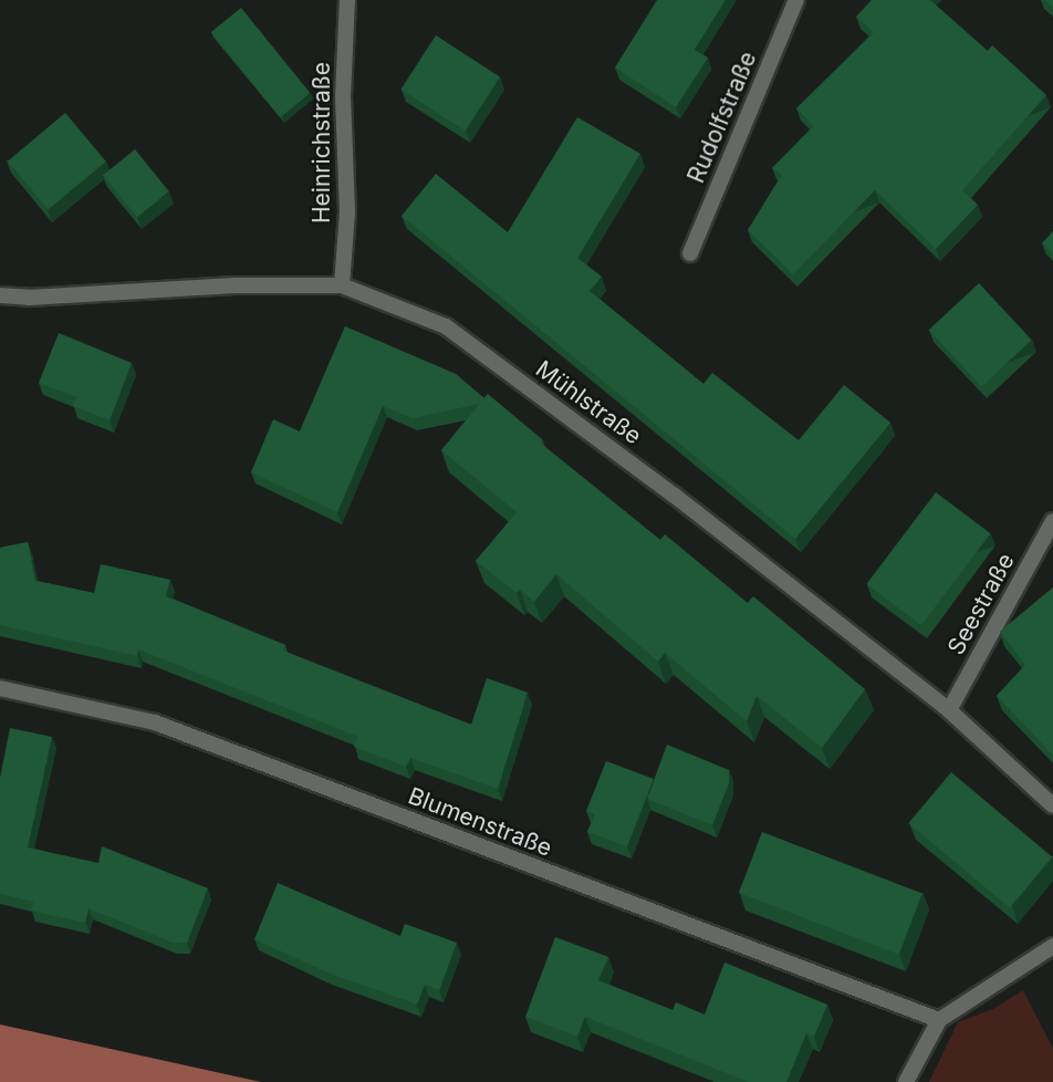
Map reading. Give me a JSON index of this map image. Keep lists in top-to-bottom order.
{
  "streets": {
    "street": [
      "Rudolfstraße",
      "Heinrichstraße",
      "Mühlstraße",
      "Seestraße",
      "Blumenstraße"
    ]
  },
  "crossings": [
    ["Heinrichstraße", "Mühlstraße"],
    ["Mühlstraße", "Seestraße"]
  ]
}
